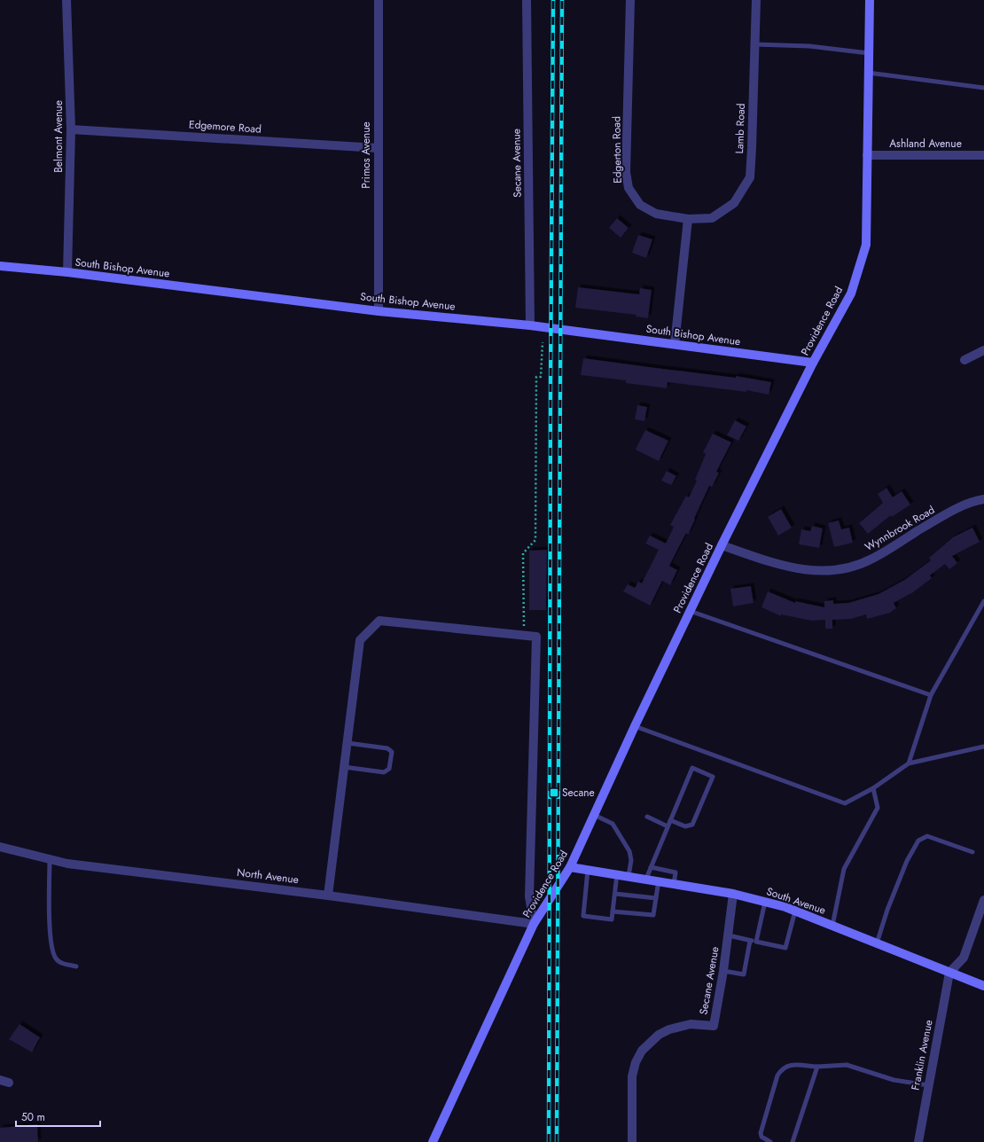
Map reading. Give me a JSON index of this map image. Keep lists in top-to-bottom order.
{
  "streets": {
    "street": [
      "Edgemore Road",
      "Lamb Road",
      "Belmont Avenue",
      "Ashland Avenue",
      "Edgerton Road",
      "Primos Avenue",
      "Secane Avenue",
      "South Bishop Avenue",
      "Providence Road",
      "Wynnbrook Road",
      "North Avenue",
      "South Avenue",
      "Franklin Avenue"
    ]
  },
  "crossings": [
    ["Edgemore Road", "Belmont Avenue"],
    ["Edgemore Road", "Primos Avenue"],
    ["Lamb Road", "Edgerton Road"],
    ["Belmont Avenue", "South Bishop Avenue"],
    ["Ashland Avenue", "Providence Road"],
    ["Primos Avenue", "South Bishop Avenue"],
    ["Secane Avenue", "South Bishop Avenue"],
    ["Secane Avenue", "South Avenue"],
    ["South Bishop Avenue", "Providence Road"],
    ["Providence Road", "Wynnbrook Road"],
    ["Providence Road", "North Avenue"],
    ["Providence Road", "South Avenue"],
    ["South Avenue", "Franklin Avenue"]
  ],
  "places": {
    "transit": ["Secane"]
  },
  "scale_bar": "50 m"
}
